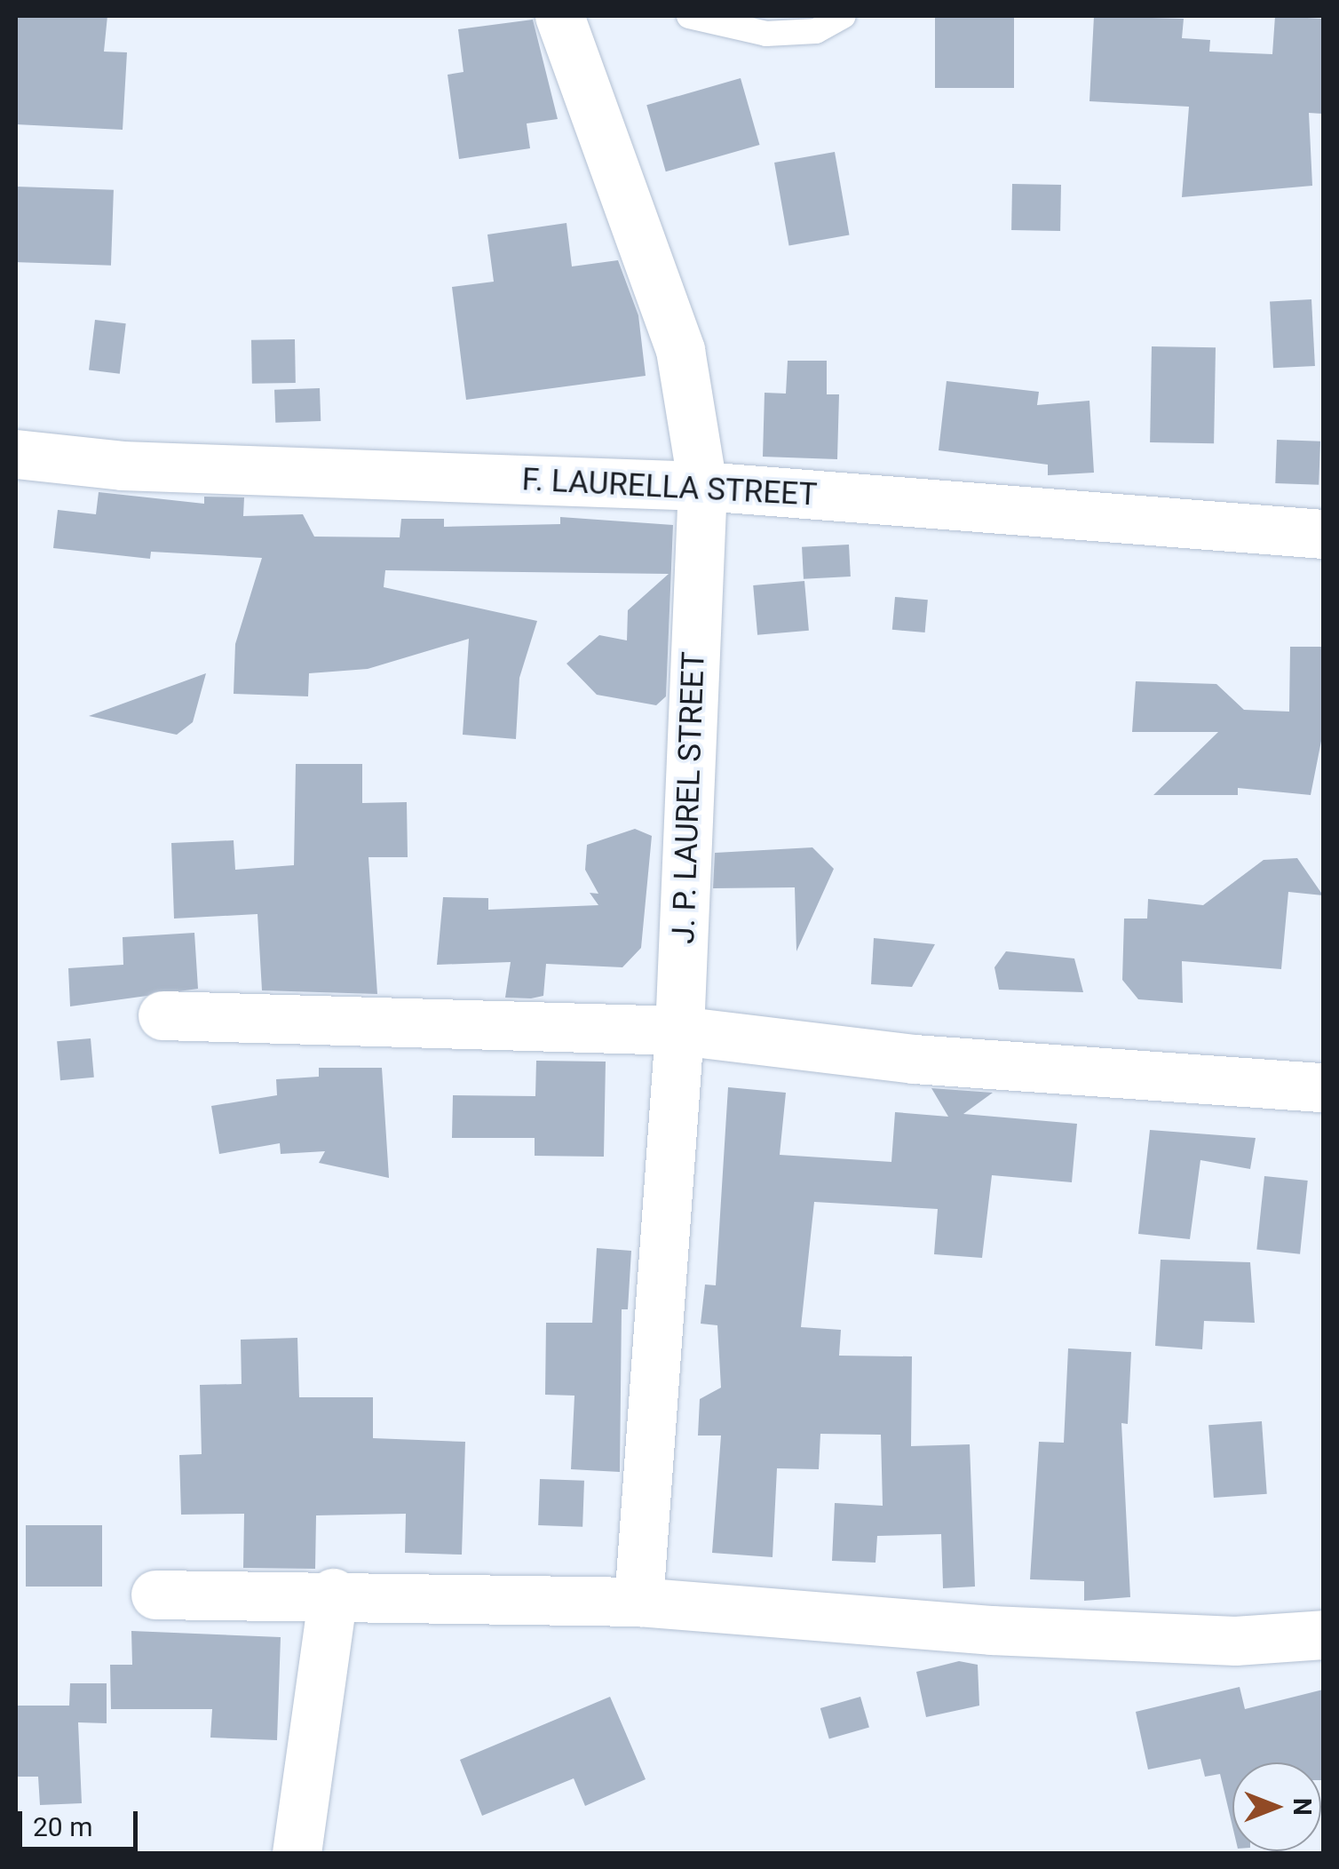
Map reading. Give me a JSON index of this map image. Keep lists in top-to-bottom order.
{
  "streets": {
    "street": ["F. LAURELLA STREET", "J. P. LAUREL STREET"]
  },
  "crossings": [
    ["F. LAURELLA STREET", "J. P. LAUREL STREET"]
  ],
  "scale_bar": "20 m",
  "north": "right"
}
